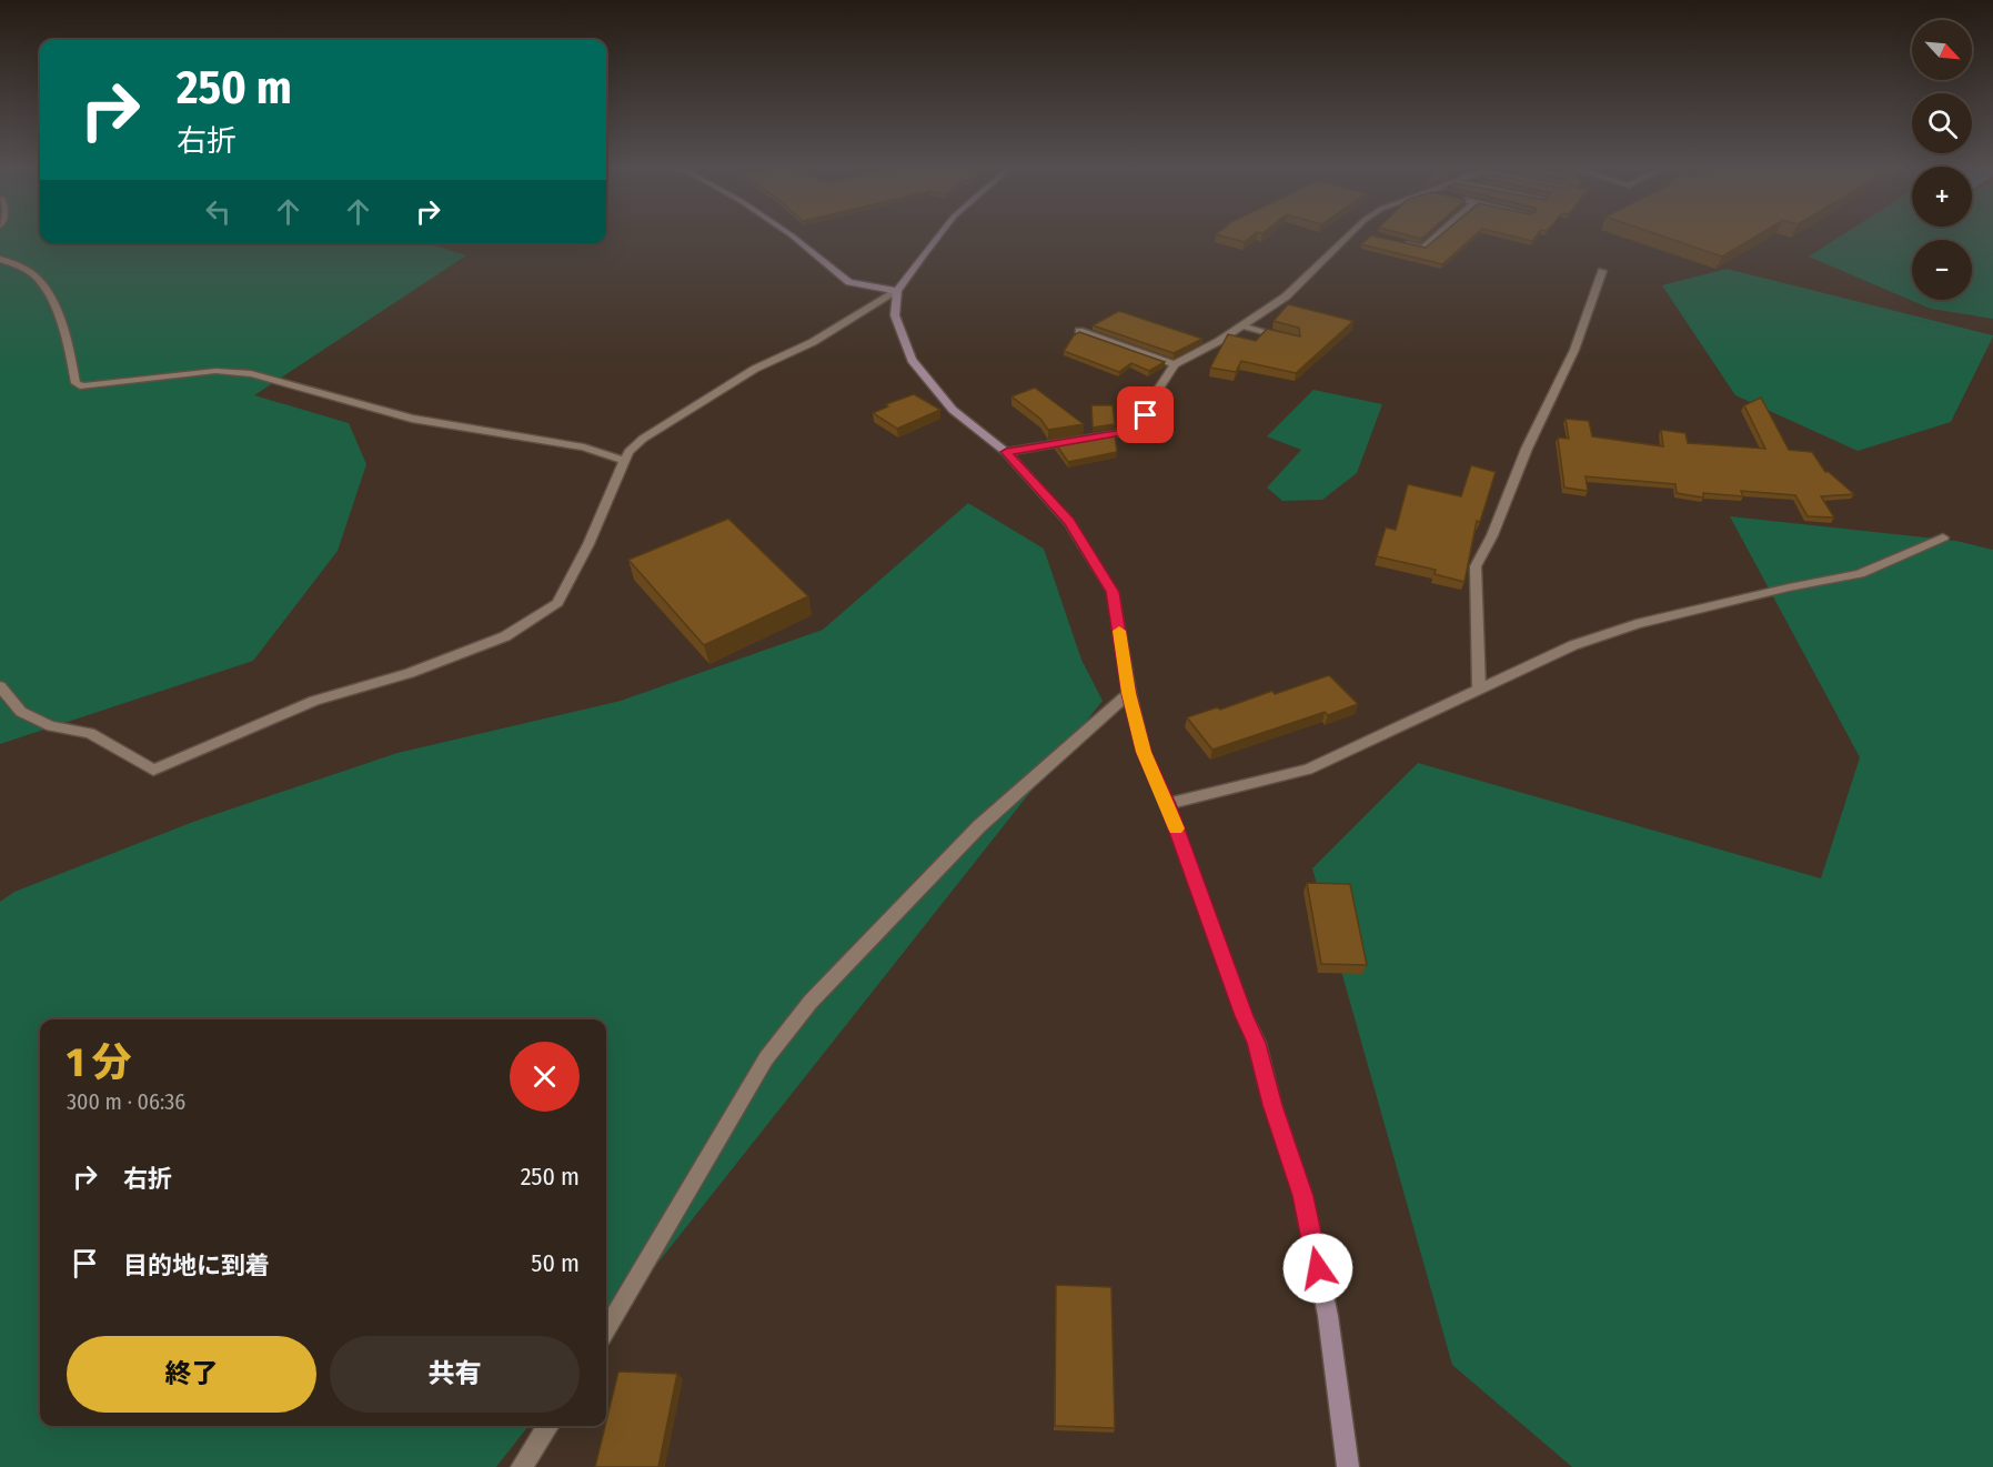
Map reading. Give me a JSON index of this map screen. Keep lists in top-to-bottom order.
{
  "north": "bottom right",
  "page": {
    "map_buttons": ["+", "−"],
    "turn": ["250 m", "右折"],
    "heading": ["1 分", "300 m · 06:36"],
    "list": [
      {
        "name": "右折",
        "value": "250 m"
      },
      {
        "name": "目的地に到着",
        "value": "50 m"
      }
    ],
    "buttons": ["終了", "共有"]
  }
}
